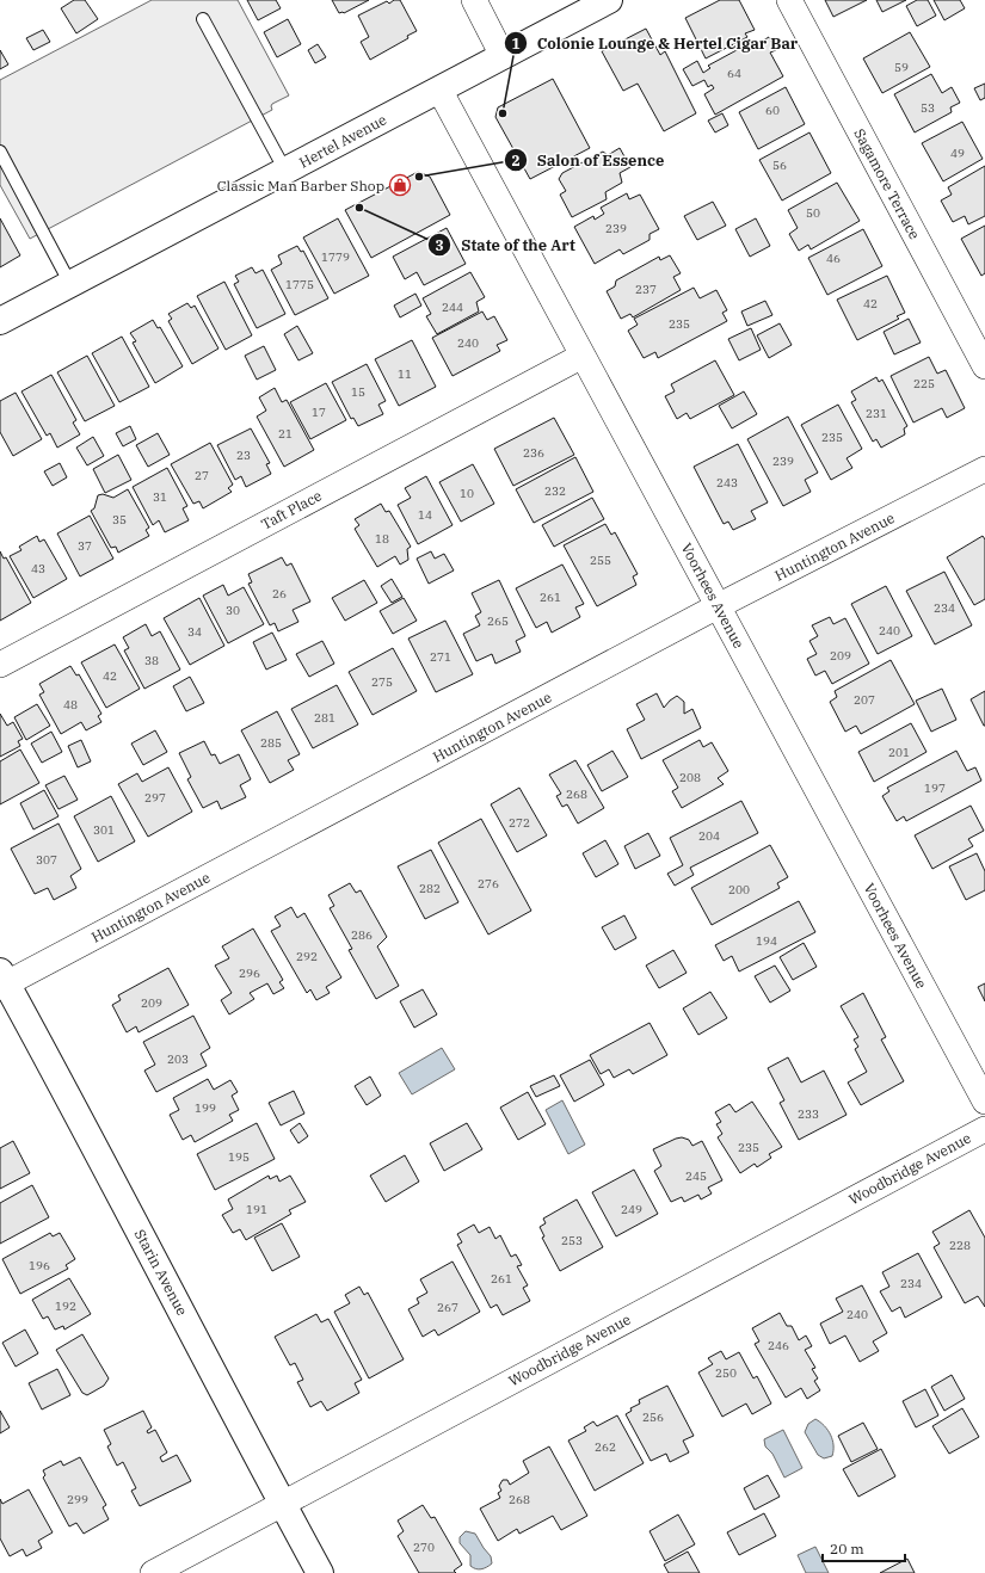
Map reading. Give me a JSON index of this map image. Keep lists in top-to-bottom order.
{
  "streets": {
    "street": [
      "Hertel Avenue",
      "Sagamore Terrace",
      "Taft Place",
      "Huntington Avenue",
      "Voorhees Avenue",
      "Woodbridge Avenue",
      "Starin Avenue"
    ]
  },
  "crossings": [
    ["Hertel Avenue", "Voorhees Avenue"],
    ["Taft Place", "Voorhees Avenue"],
    ["Huntington Avenue", "Voorhees Avenue"],
    ["Huntington Avenue", "Starin Avenue"],
    ["Woodbridge Avenue", "Starin Avenue"]
  ],
  "places": {
    "other": ["Colonie Lounge & Hertel Cigar Bar", "Salon of Essence", "State of the Art"],
    "shop": ["Classic Man Barber Shop"]
  },
  "house_numbers": [
    "59",
    "64",
    "53",
    "60",
    "49",
    "56",
    "50",
    "239",
    "1779",
    "46",
    "1775",
    "237",
    "42",
    "244",
    "235",
    "240",
    "11",
    "225",
    "15",
    "17",
    "231",
    "21",
    "235",
    "236",
    "23",
    "239",
    "27",
    "243",
    "232",
    "10",
    "31",
    "14",
    "35",
    "18",
    "37",
    "255",
    "43",
    "26",
    "261",
    "234",
    "30",
    "265",
    "240",
    "34",
    "209",
    "271",
    "38",
    "42",
    "275",
    "207",
    "48",
    "281",
    "285",
    "201",
    "208",
    "197",
    "268",
    "297",
    "272",
    "301",
    "204",
    "307",
    "276",
    "282",
    "200",
    "286",
    "194",
    "292",
    "296",
    "209",
    "203",
    "199",
    "233",
    "235",
    "195",
    "245",
    "191",
    "249",
    "253",
    "228",
    "196",
    "261",
    "234",
    "192",
    "267",
    "240",
    "246",
    "250",
    "256",
    "262",
    "299",
    "268",
    "270"
  ],
  "scale_bar": "20 m"
}
